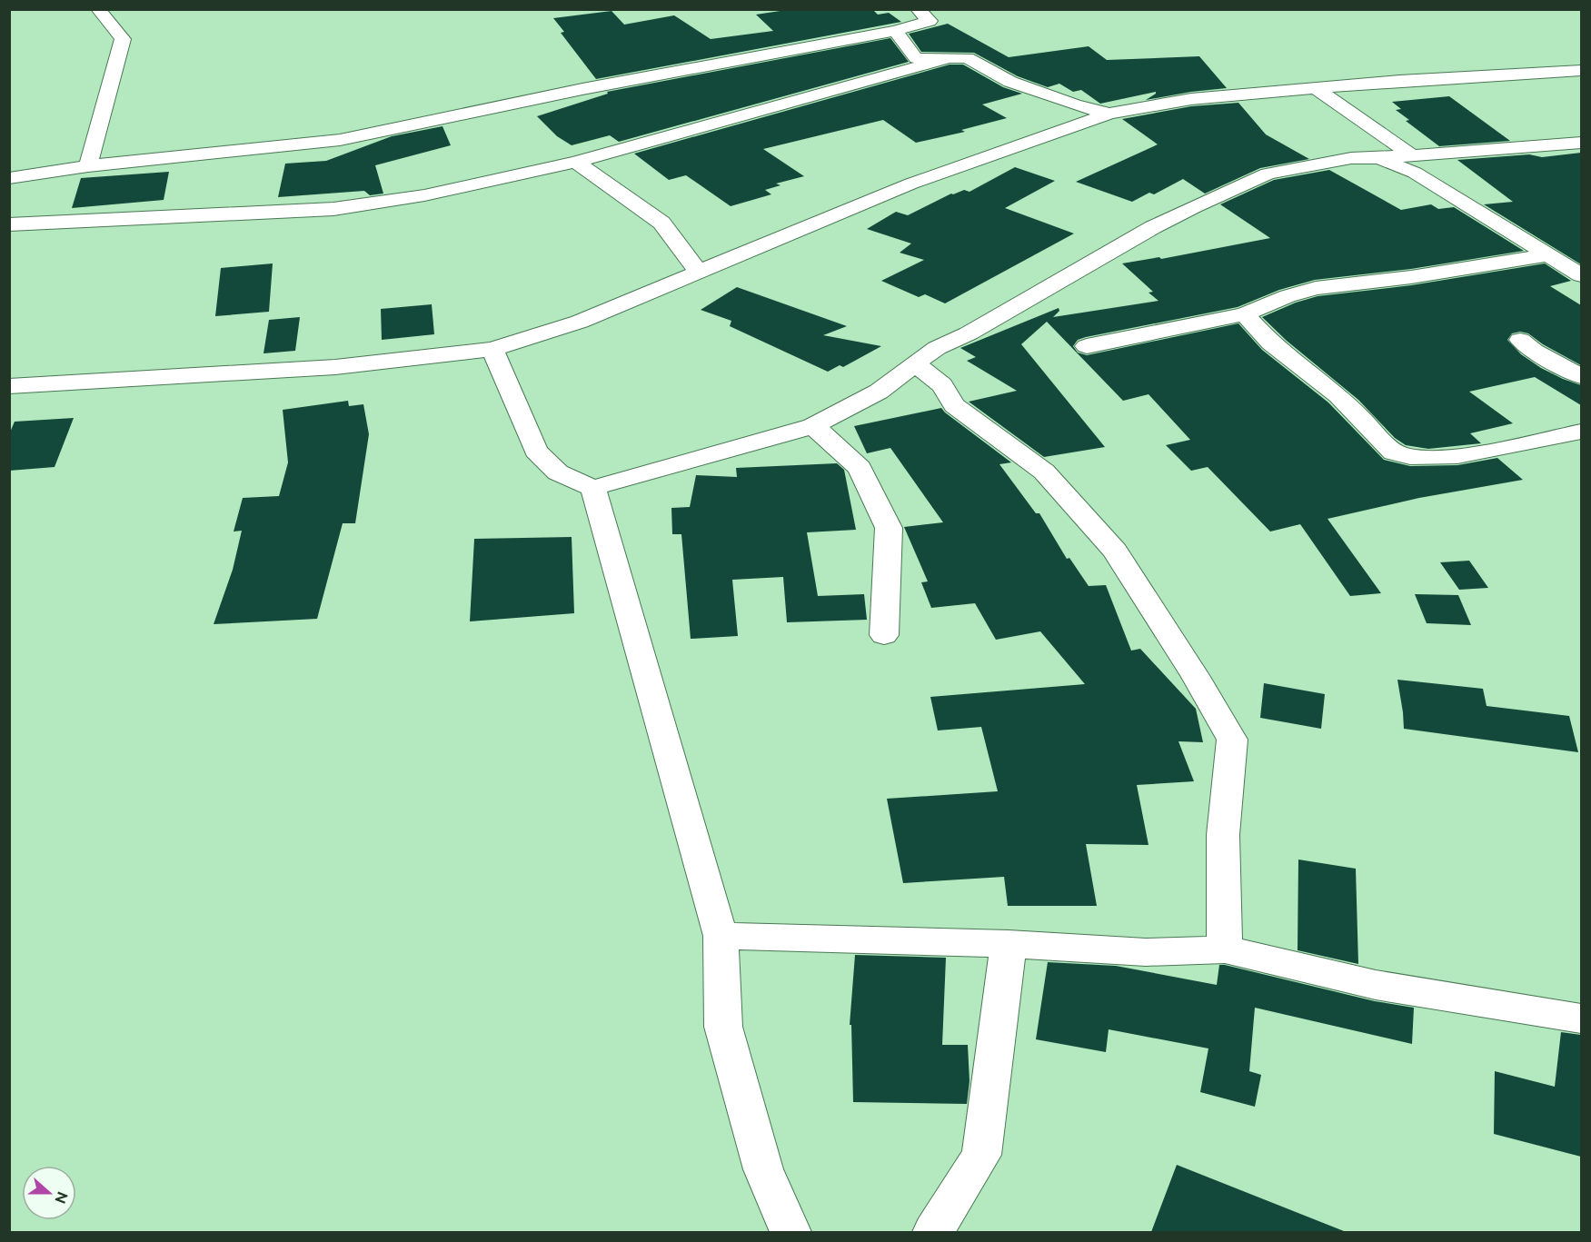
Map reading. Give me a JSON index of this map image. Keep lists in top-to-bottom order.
{
  "north": "right"
}
